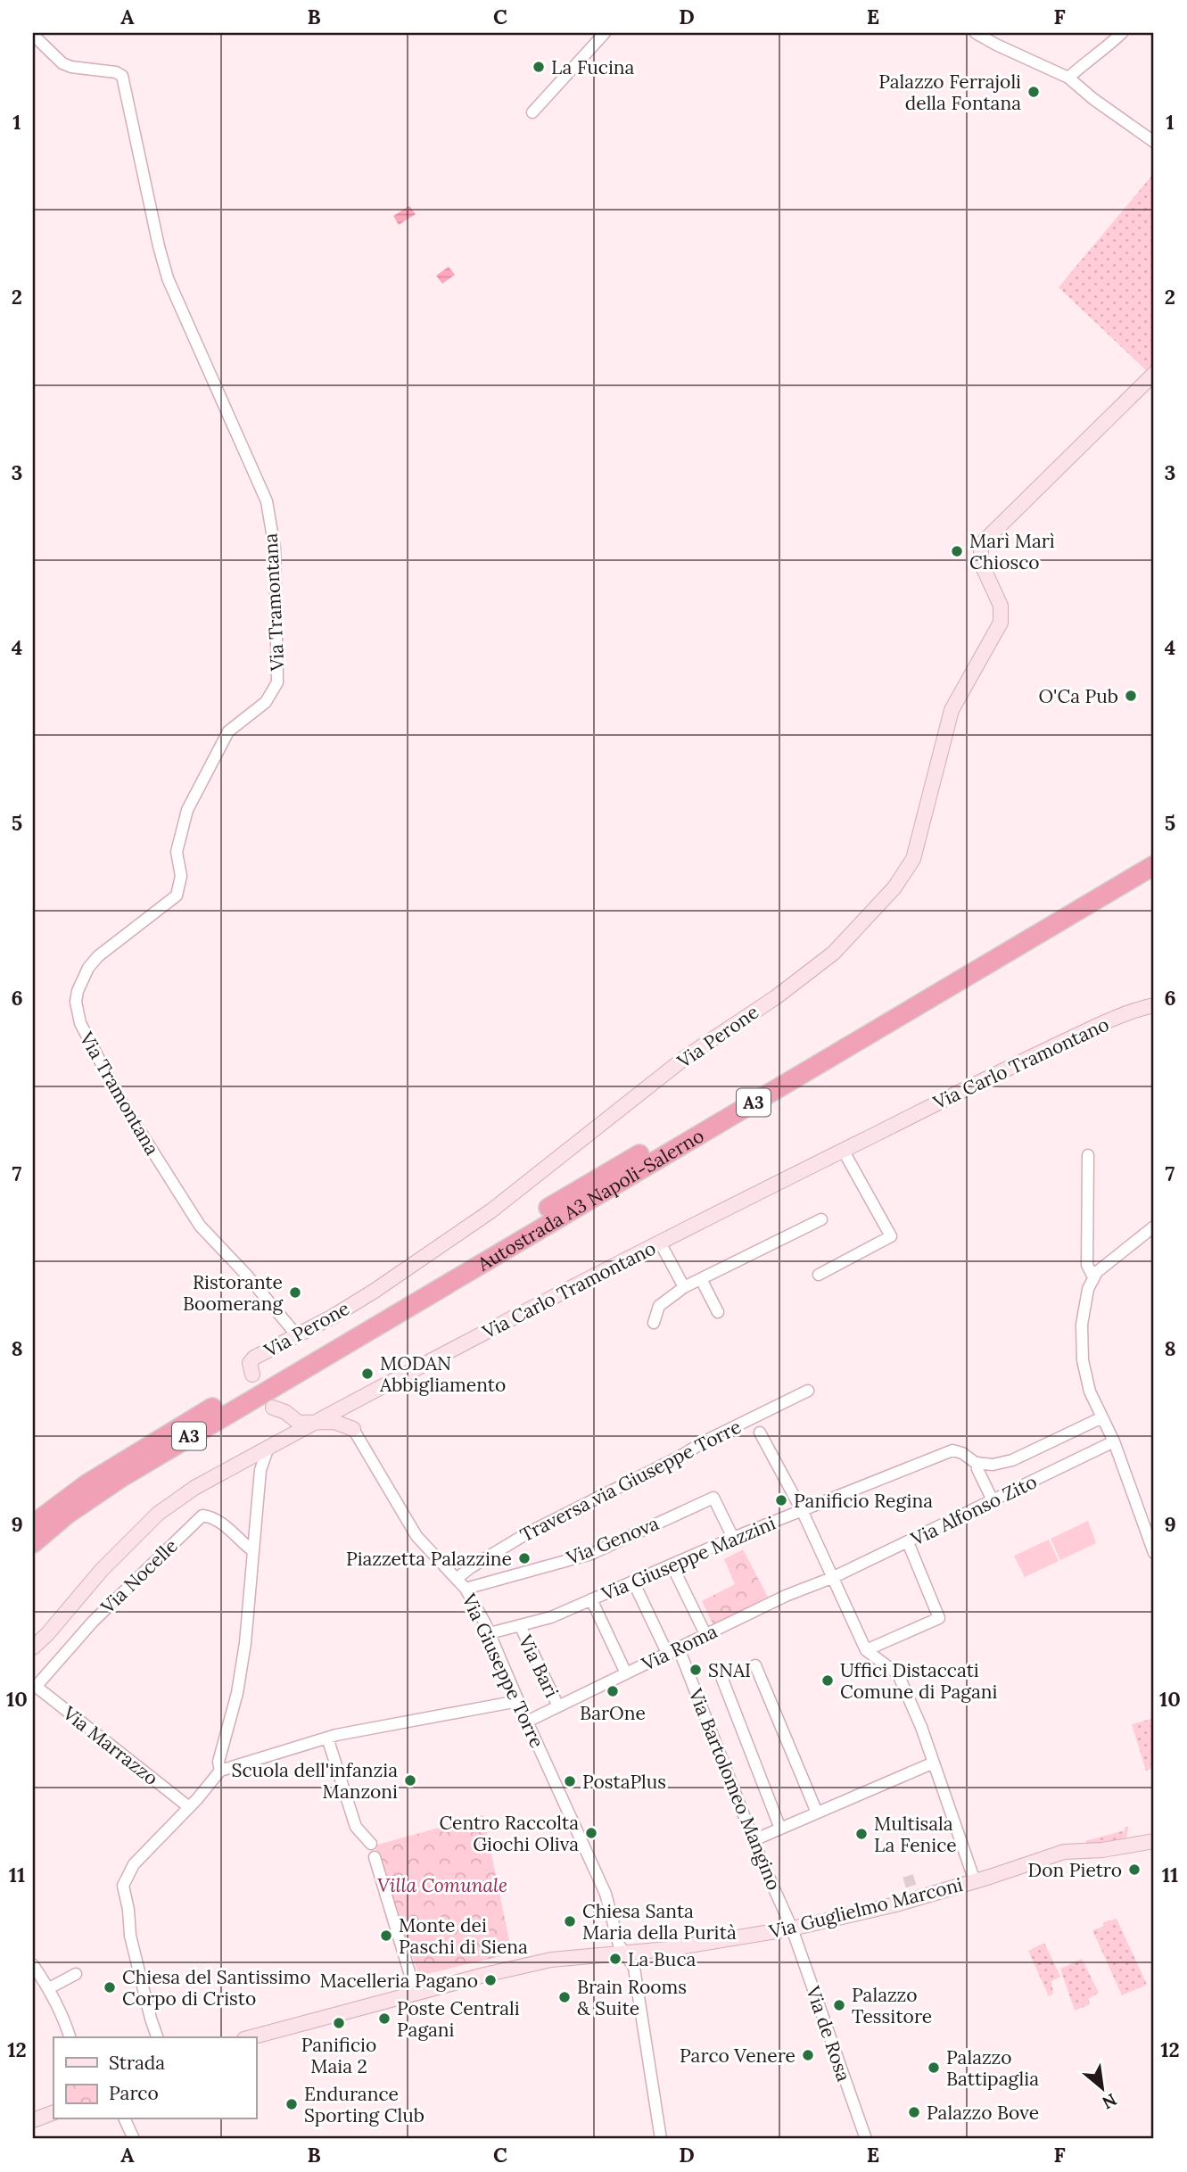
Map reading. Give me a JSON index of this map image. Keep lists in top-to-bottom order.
{
  "streets": {
    "highway": ["A3", "Autostrada A3 Napoli-Salerno"],
    "street": [
      "Via Tramontana",
      "Via Perone",
      "Via Carlo Tramontano",
      "Traversa via Giuseppe Torre",
      "Via Alfonso Zito",
      "Via Genova",
      "Via Giuseppe Mazzini",
      "Via Nocelle",
      "Via Roma",
      "Via Bari",
      "Via Giuseppe Torre",
      "Via Marrazzo",
      "Via Bartolomeo Mangino",
      "Via Guglielmo Marconi",
      "Via de Rosa"
    ]
  },
  "crossings": [
    ["Via Tramontana", "Via Perone"],
    ["Via Carlo Tramontano", "Via Giuseppe Torre"],
    ["Traversa via Giuseppe Torre", "Via Giuseppe Torre"],
    ["Via Alfonso Zito", "Via Roma"],
    ["Via Genova", "Via Giuseppe Mazzini"],
    ["Via Genova", "Via Giuseppe Torre"],
    ["Via Giuseppe Mazzini", "Via Bari"],
    ["Via Giuseppe Mazzini", "Via Giuseppe Torre"],
    ["Via Nocelle", "Via Marrazzo"],
    ["Via Roma", "Via Bari"],
    ["Via Roma", "Via Giuseppe Torre"],
    ["Via Roma", "Via Bartolomeo Mangino"],
    ["Via Giuseppe Torre", "Via Guglielmo Marconi"],
    ["Via Bartolomeo Mangino", "Via Guglielmo Marconi"],
    ["Via Bartolomeo Mangino", "Via de Rosa"],
    ["Via Guglielmo Marconi", "Via de Rosa"]
  ],
  "parks": ["Villa Comunale"],
  "places": [
    "La Fucina",
    "Palazzo Ferrajoli della Fontana",
    "Marì Marì Chiosco",
    "O'Ca Pub",
    "Ristorante Boomerang",
    "MODAN Abbigliamento",
    "Panificio Regina",
    "Piazzetta Palazzine",
    "SNAI",
    "Uffici Distaccati Comune di Pagani",
    "BarOne",
    "Scuola dell'infanzia Manzoni",
    "PostaPlus",
    "Centro Raccolta Giochi Oliva",
    "Multisala La Fenice",
    "Don Pietro",
    "Chiesa Santa Maria della Purità",
    "Monte dei Paschi di Siena",
    "La Buca",
    "Macelleria Pagano",
    "Chiesa del Santissimo Corpo di Cristo",
    "Brain Rooms & Suite",
    "Palazzo Tessitore",
    "Poste Centrali Pagani",
    "Panificio Maia 2",
    "Parco Venere",
    "Palazzo Battipaglia",
    "Endurance Sporting Club",
    "Palazzo Bove"
  ],
  "legend": ["Strada", "Parco"],
  "north": "bottom right",
  "grid": {
    "columns": [
      "A",
      "B",
      "C",
      "D",
      "E",
      "F"
    ],
    "rows": [
      "1",
      "2",
      "3",
      "4",
      "5",
      "6",
      "7",
      "8",
      "9",
      "10",
      "11",
      "12"
    ]
  }
}
